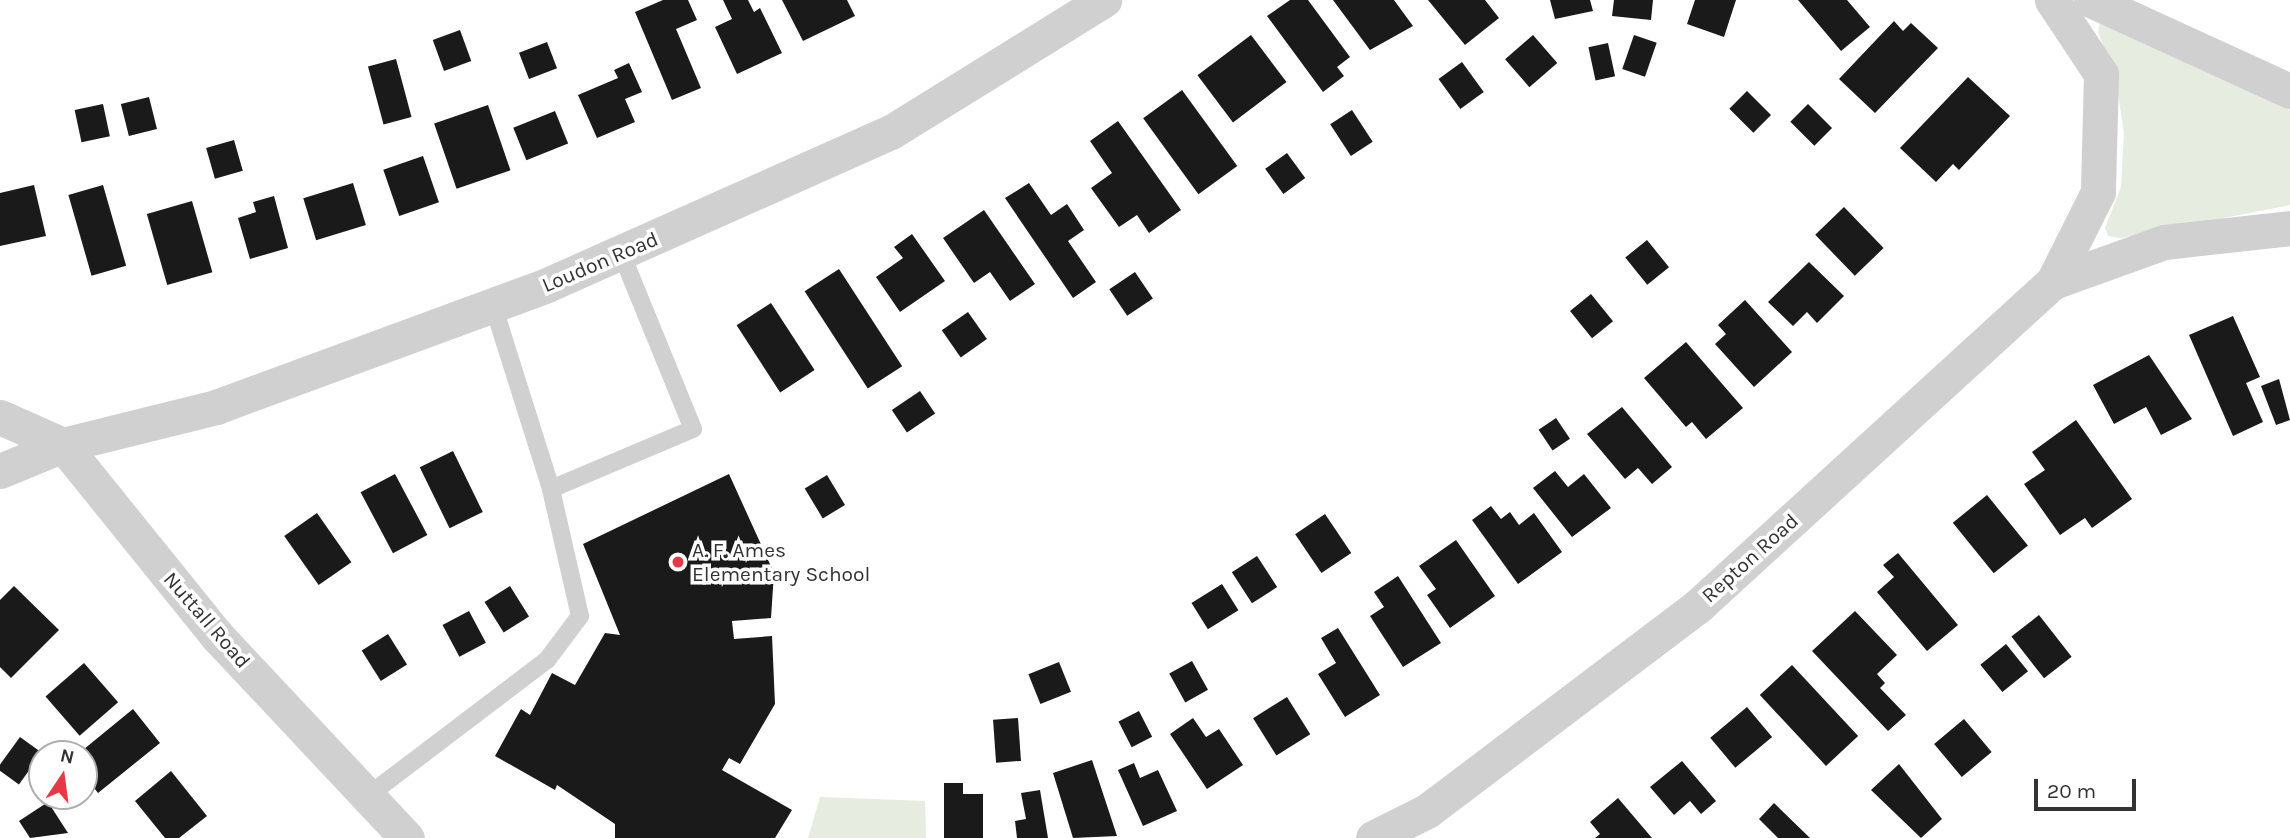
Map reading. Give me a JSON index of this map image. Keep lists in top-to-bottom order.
{
  "streets": {
    "street": ["Loudon Road", "Repton Road", "Nuttall Road"]
  },
  "crossings": [
    ["Loudon Road", "Nuttall Road"]
  ],
  "places": ["A. F. Ames Elementary School"],
  "scale_bar": "20 m",
  "north": "top"
}
